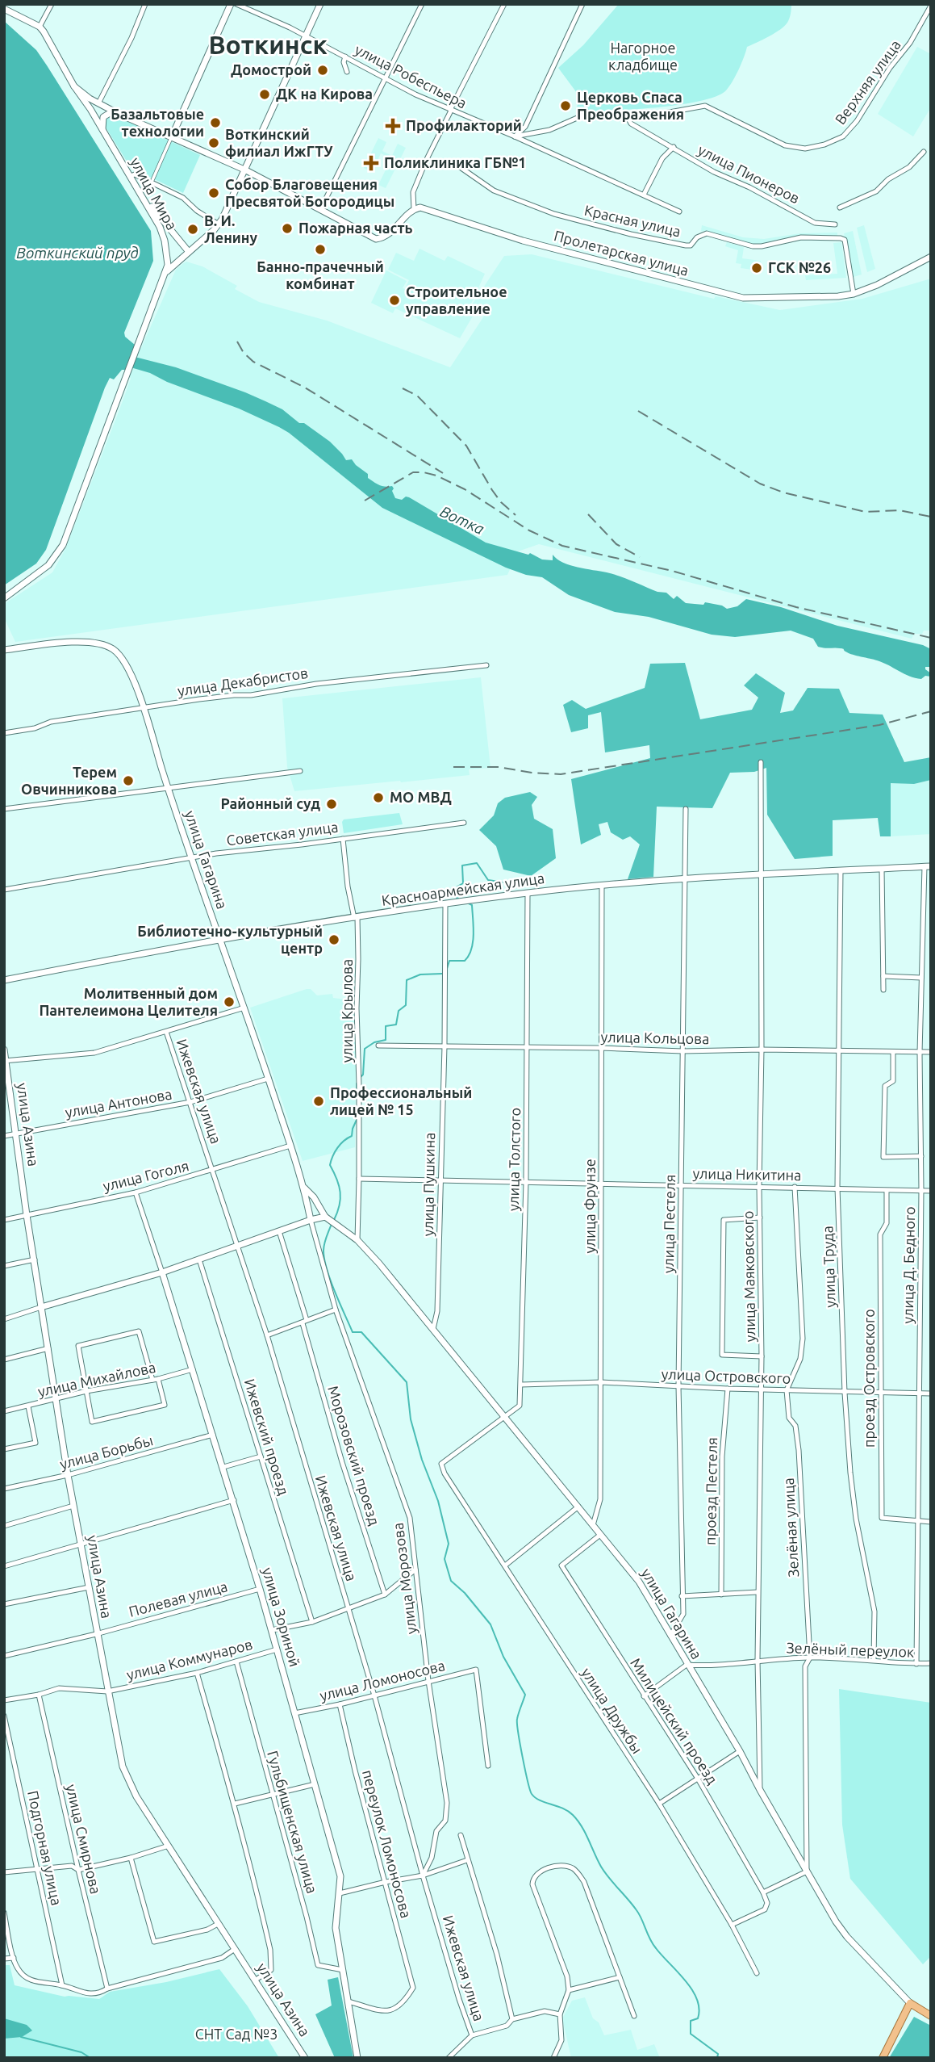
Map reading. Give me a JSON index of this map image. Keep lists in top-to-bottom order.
{
  "streets": {
    "main road": [
      "улица Мира",
      "Пролетарская улица",
      "улица Гагарина",
      "Красноармейская улица",
      "улица Азина",
      "улица Зориной"
    ],
    "street": [
      "улица Робеспьера",
      "Верхняя улица",
      "улица Пионеров",
      "Красная улица",
      "улица Декабристов",
      "Советская улица",
      "улица Крылова",
      "улица Кольцова",
      "Ижевская улица",
      "улица Антонова",
      "улица Толстого",
      "улица Никитина",
      "улица Гоголя",
      "улица Пушкина",
      "улица Фрунзе",
      "улица Пестеля",
      "улица Д. Бедного",
      "улица Труда",
      "улица Маяковского",
      "улица Островского",
      "проезд Островского",
      "улица Михайлова",
      "Ижевский проезд",
      "улица Борьбы",
      "Морозовский проезд",
      "проезд Пестеля",
      "Зелёная улица",
      "улица Морозова",
      "Полевая улица",
      "Зелёный переулок",
      "улица Коммунаров",
      "улица Ломоносова",
      "улица Дружбы",
      "Милицейский проезд",
      "Гульбищенская улица",
      "улица Смирнова",
      "переулок Ломоносова",
      "Подгорная улица"
    ]
  },
  "crossings": [
    ["Верхняя улица", "улица Пионеров"],
    ["Красная улица", "Пролетарская улица"],
    ["улица Декабристов", "улица Гагарина"],
    ["Советская улица", "улица Гагарина"],
    ["Советская улица", "улица Крылова"],
    ["улица Гагарина", "Красноармейская улица"],
    ["улица Гагарина", "улица Крылова"],
    ["улица Гагарина", "улица Антонова"],
    ["улица Гагарина", "улица Толстого"],
    ["улица Гагарина", "улица Гоголя"],
    ["улица Гагарина", "улица Пушкина"],
    ["улица Гагарина", "улица Фрунзе"],
    ["улица Гагарина", "улица Пестеля"],
    ["улица Гагарина", "улица Маяковского"],
    ["улица Гагарина", "Зелёная улица"],
    ["улица Гагарина", "Зелёный переулок"],
    ["улица Гагарина", "улица Дружбы"],
    ["улица Гагарина", "Милицейский проезд"],
    ["Красноармейская улица", "улица Крылова"],
    ["Красноармейская улица", "улица Толстого"],
    ["Красноармейская улица", "улица Пушкина"],
    ["Красноармейская улица", "улица Фрунзе"],
    ["Красноармейская улица", "улица Пестеля"],
    ["Красноармейская улица", "улица Д. Бедного"],
    ["Красноармейская улица", "улица Труда"],
    ["Красноармейская улица", "улица Маяковского"],
    ["улица Крылова", "улица Никитина"],
    ["улица Кольцова", "улица Толстого"],
    ["улица Кольцова", "улица Пушкина"],
    ["улица Кольцова", "улица Фрунзе"],
    ["улица Кольцова", "улица Пестеля"],
    ["улица Кольцова", "улица Д. Бедного"],
    ["улица Кольцова", "улица Труда"],
    ["улица Кольцова", "улица Маяковского"],
    ["Ижевская улица", "улица Антонова"],
    ["Ижевская улица", "улица Гоголя"],
    ["Ижевская улица", "улица Морозова"],
    ["Ижевская улица", "улица Ломоносова"],
    ["улица Антонова", "улица Азина"],
    ["улица Азина", "улица Гоголя"],
    ["улица Азина", "улица Михайлова"],
    ["улица Азина", "улица Борьбы"],
    ["улица Азина", "Полевая улица"],
    ["улица Азина", "улица Коммунаров"],
    ["улица Толстого", "улица Никитина"],
    ["улица Толстого", "улица Островского"],
    ["улица Толстого", "улица Дружбы"],
    ["улица Никитина", "улица Пушкина"],
    ["улица Никитина", "улица Фрунзе"],
    ["улица Никитина", "улица Пестеля"],
    ["улица Никитина", "улица Д. Бедного"],
    ["улица Никитина", "улица Труда"],
    ["улица Никитина", "улица Маяковского"],
    ["улица Никитина", "проезд Островского"],
    ["улица Никитина", "Зелёная улица"],
    ["улица Гоголя", "улица Зориной"],
    ["улица Фрунзе", "улица Островского"],
    ["улица Пестеля", "улица Островского"],
    ["улица Д. Бедного", "улица Островского"],
    ["улица Д. Бедного", "проезд Островского"],
    ["улица Д. Бедного", "Зелёный переулок"],
    ["улица Труда", "улица Островского"],
    ["улица Труда", "Зелёный переулок"],
    ["улица Маяковского", "улица Островского"],
    ["улица Маяковского", "Зелёный переулок"],
    ["улица Островского", "проезд Островского"],
    ["улица Островского", "проезд Пестеля"],
    ["улица Островского", "Зелёная улица"],
    ["улица Михайлова", "улица Зориной"],
    ["улица Борьбы", "улица Зориной"],
    ["Зелёная улица", "Зелёный переулок"],
    ["улица Морозова", "улица Ломоносова"],
    ["Полевая улица", "улица Зориной"],
    ["улица Зориной", "улица Коммунаров"],
    ["улица Зориной", "улица Ломоносова"],
    ["улица Зориной", "Гульбищенская улица"],
    ["улица Зориной", "переулок Ломоносова"],
    ["улица Коммунаров", "Гульбищенская улица"],
    ["улица Коммунаров", "улица Смирнова"],
    ["улица Ломоносова", "переулок Ломоносова"]
  ],
  "districts": ["Воткинск"],
  "water": ["Воткинский пруд", "Вотка"],
  "parks": ["Нагорное кладбище", "СНТ Сад №3"],
  "places": {
    "other": [
      "Домострой",
      "ДК на Кирова",
      "Церковь Спаса Преображения",
      "Базальтовые технологии",
      "Воткинский филиал ИжГТУ",
      "Собор Благовещения Пресвятой Богородицы",
      "Пожарная часть",
      "В. И. Ленину",
      "Банно-прачечный комбинат",
      "ГСК №26",
      "Строительное управление",
      "Терем Овчинникова",
      "МО МВД",
      "Районный суд",
      "Библиотечно-культурный центр",
      "Молитвенный дом Пантелеимона Целителя",
      "Профессиональный лицей № 15"
    ],
    "health": ["Профилакторий", "Поликлиника ГБ№1"]
  }
}
